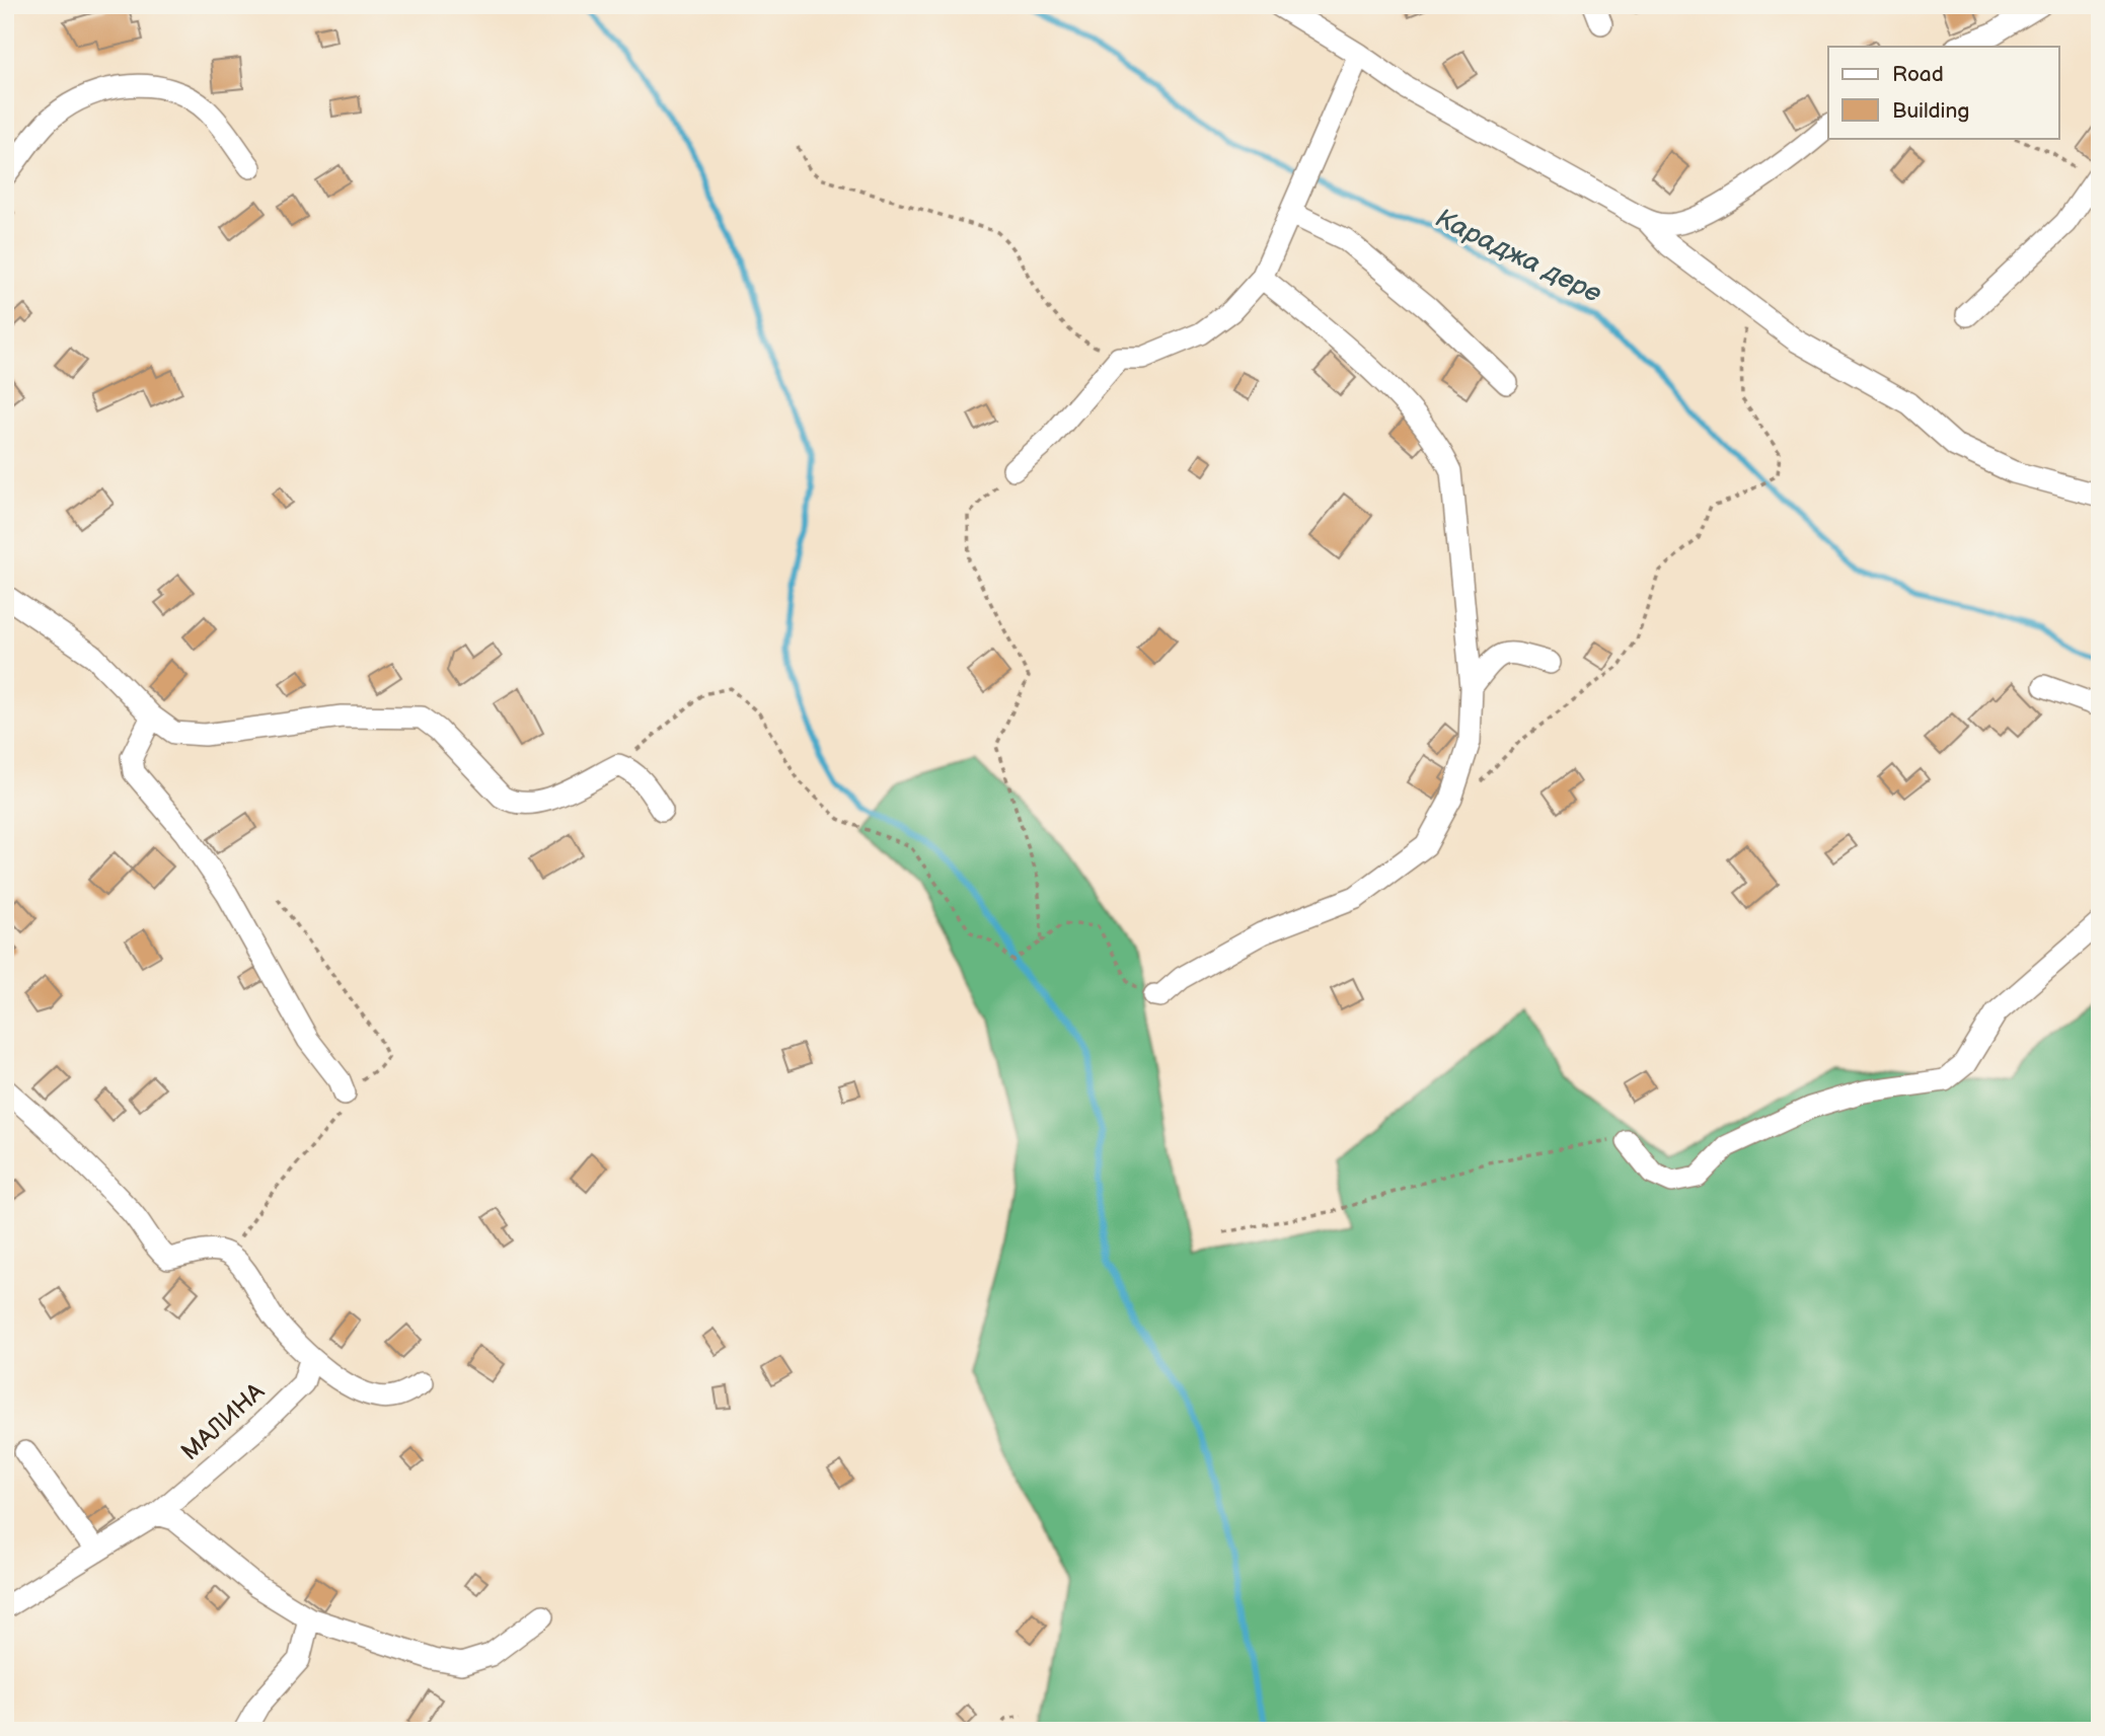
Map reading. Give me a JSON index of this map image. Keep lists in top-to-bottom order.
{
  "streets": {
    "street": ["МАЛИНА"]
  },
  "water": ["Караджа дере"],
  "legend": ["Road", "Building"]
}
